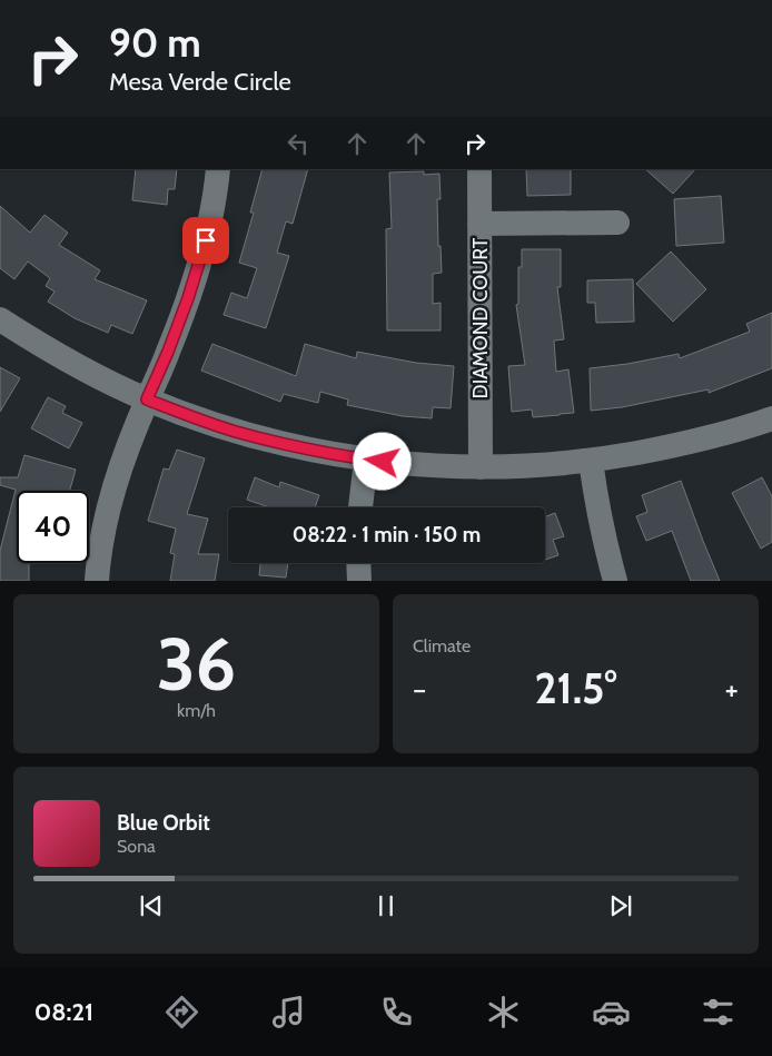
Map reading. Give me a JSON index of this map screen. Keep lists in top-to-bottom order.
{
  "streets": {
    "street": ["DIAMOND COURT"]
  },
  "page": {
    "turn": ["90 m", "Mesa Verde Circle"],
    "limit": "40",
    "trip": "08:22 · 1 min · 150 m",
    "tile": [
      ["36", "km/h"],
      "Climate"
    ],
    "heat": ["−", "21.5°", "+"],
    "song": ["Blue Orbit", "Sona"],
    "tabs": "08:21"
  }
}
